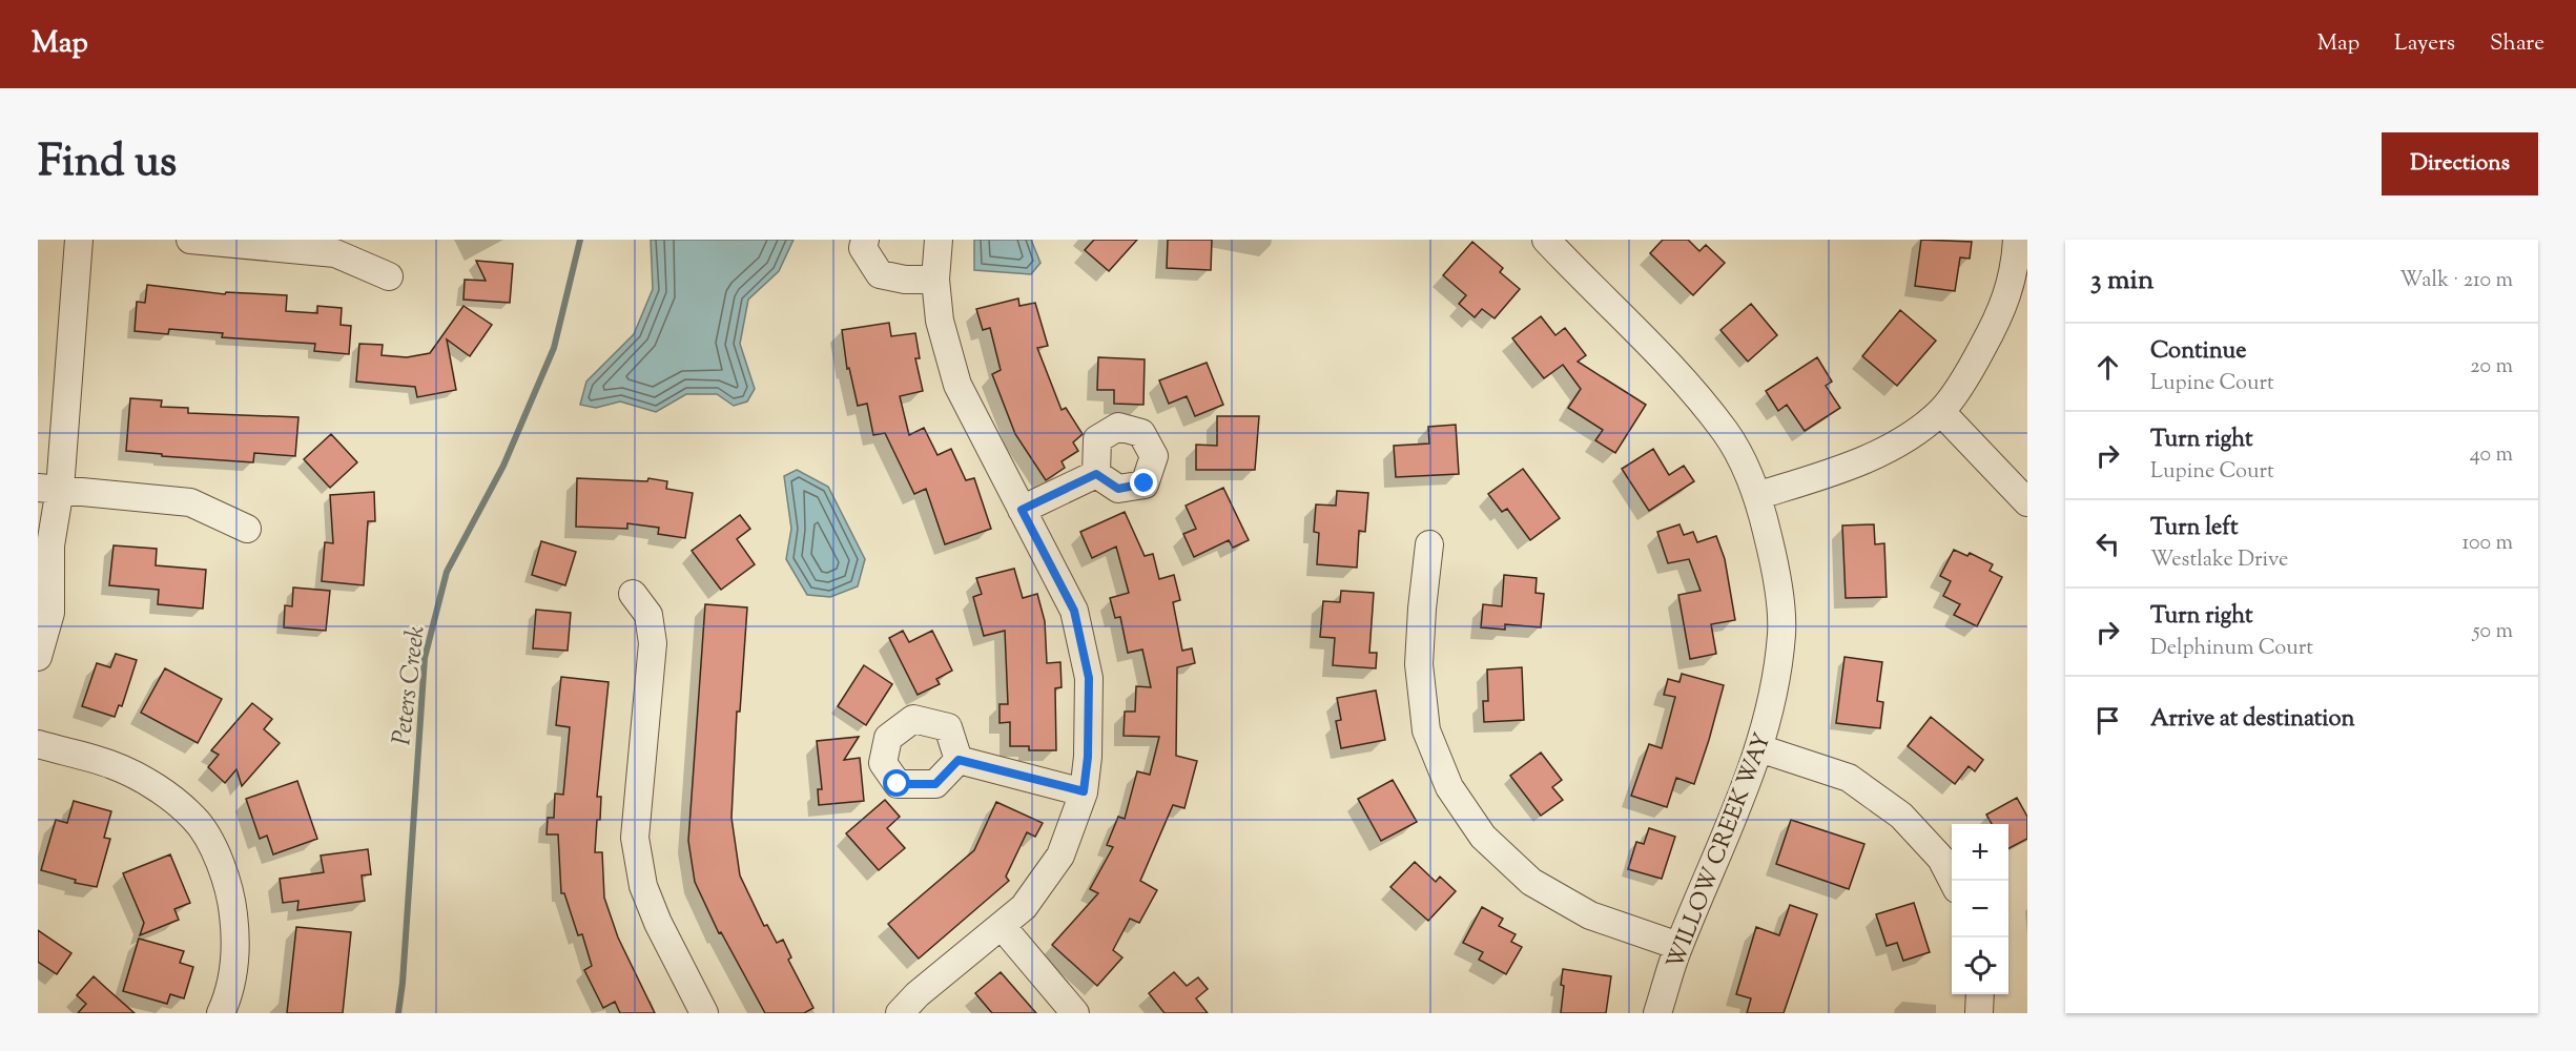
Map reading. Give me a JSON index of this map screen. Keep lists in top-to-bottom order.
{
  "streets": {
    "street": ["WILLOW CREEK WAY"]
  },
  "water": ["Peters Creek"],
  "page": {
    "header": "Map",
    "nav": ["Map", "Layers", "Share"],
    "title": "Find us",
    "buttons": "Directions",
    "heading": ["3 min", "Walk · 210 m"],
    "list": [
      ["Continue", "Lupine Court", "20 m"],
      ["Turn right", "Lupine Court", "40 m"],
      ["Turn left", "Westlake Drive", "100 m"],
      ["Turn right", "Delphinum Court", "50 m"],
      "Arrive at destination"
    ],
    "map_buttons": ["+", "−"]
  }
}
